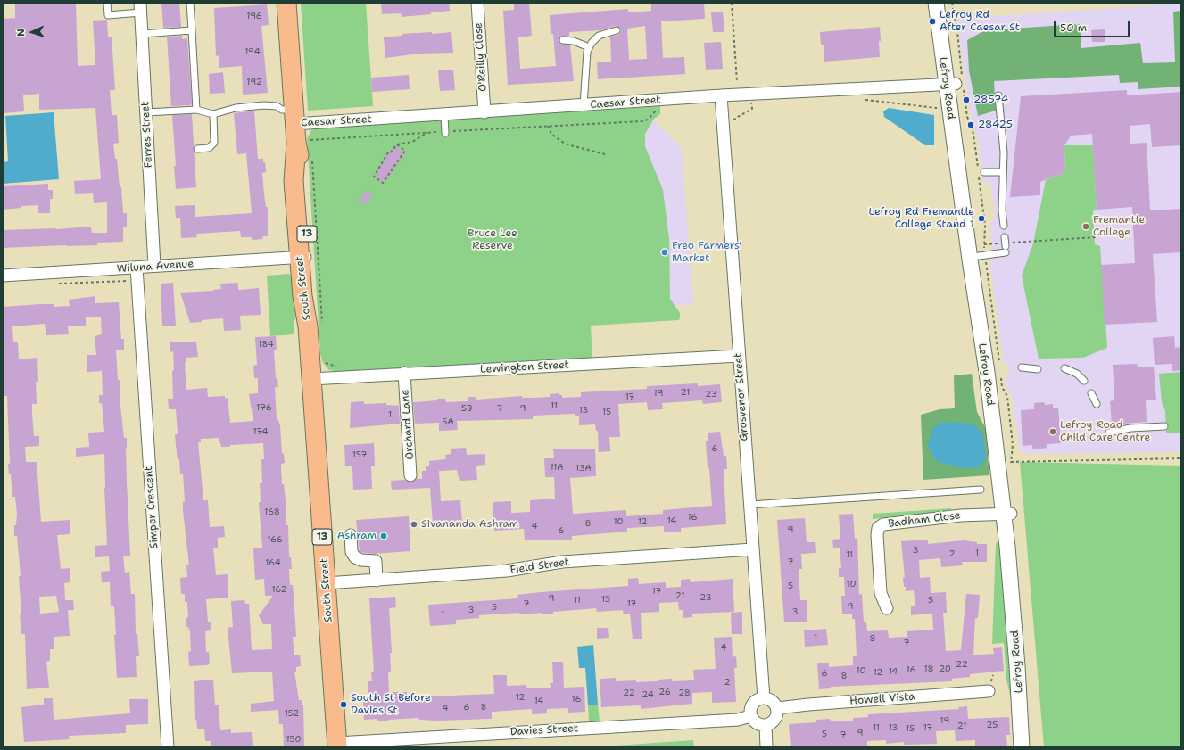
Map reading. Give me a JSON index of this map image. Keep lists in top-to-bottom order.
{
  "streets": {
    "main road": ["13", "South Street"],
    "street": [
      "O'Reilly Close",
      "Lefroy Road",
      "Caesar Street",
      "Ferres Street",
      "Wiluna Avenue",
      "Lewington Street",
      "Grosvenor Street",
      "Orchard Lane",
      "Simper Crescent",
      "Badham Close",
      "Field Street",
      "Howell Vista",
      "Davies Street"
    ]
  },
  "crossings": [
    ["O'Reilly Close", "Caesar Street"],
    ["Lefroy Road", "Caesar Street"],
    ["Lefroy Road", "Badham Close"],
    ["Caesar Street", "South Street"],
    ["Caesar Street", "Grosvenor Street"],
    ["Ferres Street", "Wiluna Avenue"],
    ["Wiluna Avenue", "South Street"],
    ["Wiluna Avenue", "Simper Crescent"],
    ["South Street", "Lewington Street"],
    ["South Street", "Field Street"],
    ["South Street", "Davies Street"],
    ["Lewington Street", "Grosvenor Street"],
    ["Lewington Street", "Orchard Lane"],
    ["Grosvenor Street", "Field Street"],
    ["Grosvenor Street", "Howell Vista"],
    ["Grosvenor Street", "Davies Street"],
    ["Howell Vista", "Davies Street"]
  ],
  "parks": ["Bruce Lee Reserve"],
  "places": [
    "Lefroy Rd After Caesar St",
    "28574",
    "28425",
    "Lefroy Rd Fremantle College Stand 1",
    "Fremantle College",
    "Freo Farmers' Market",
    "Lefroy Road Child Care Centre",
    "Sivananda Ashram",
    "Ashram",
    "South St Before Davies St"
  ],
  "house_numbers": [
    "196",
    "194",
    "192",
    "184",
    "21",
    "19",
    "23",
    "17",
    "11",
    "176",
    "5B",
    "7",
    "9",
    "13",
    "15",
    "1",
    "5A",
    "174",
    "6",
    "157",
    "11A",
    "13A",
    "168",
    "16",
    "14",
    "10",
    "12",
    "8",
    "4",
    "9",
    "6",
    "166",
    "3",
    "1",
    "2",
    "11",
    "7",
    "164",
    "10",
    "5",
    "162",
    "17",
    "21",
    "23",
    "9",
    "15",
    "11",
    "5",
    "7",
    "17",
    "9",
    "5",
    "3",
    "3",
    "1",
    "1",
    "8",
    "7",
    "4",
    "22",
    "18",
    "20",
    "16",
    "10",
    "14",
    "12",
    "6",
    "8",
    "2",
    "26",
    "22",
    "28",
    "24",
    "12",
    "16",
    "14",
    "6",
    "8",
    "4",
    "152",
    "19",
    "25",
    "21",
    "11",
    "13",
    "17",
    "15",
    "9",
    "5",
    "7",
    "150"
  ],
  "scale_bar": "50 m",
  "north": "left"
}
